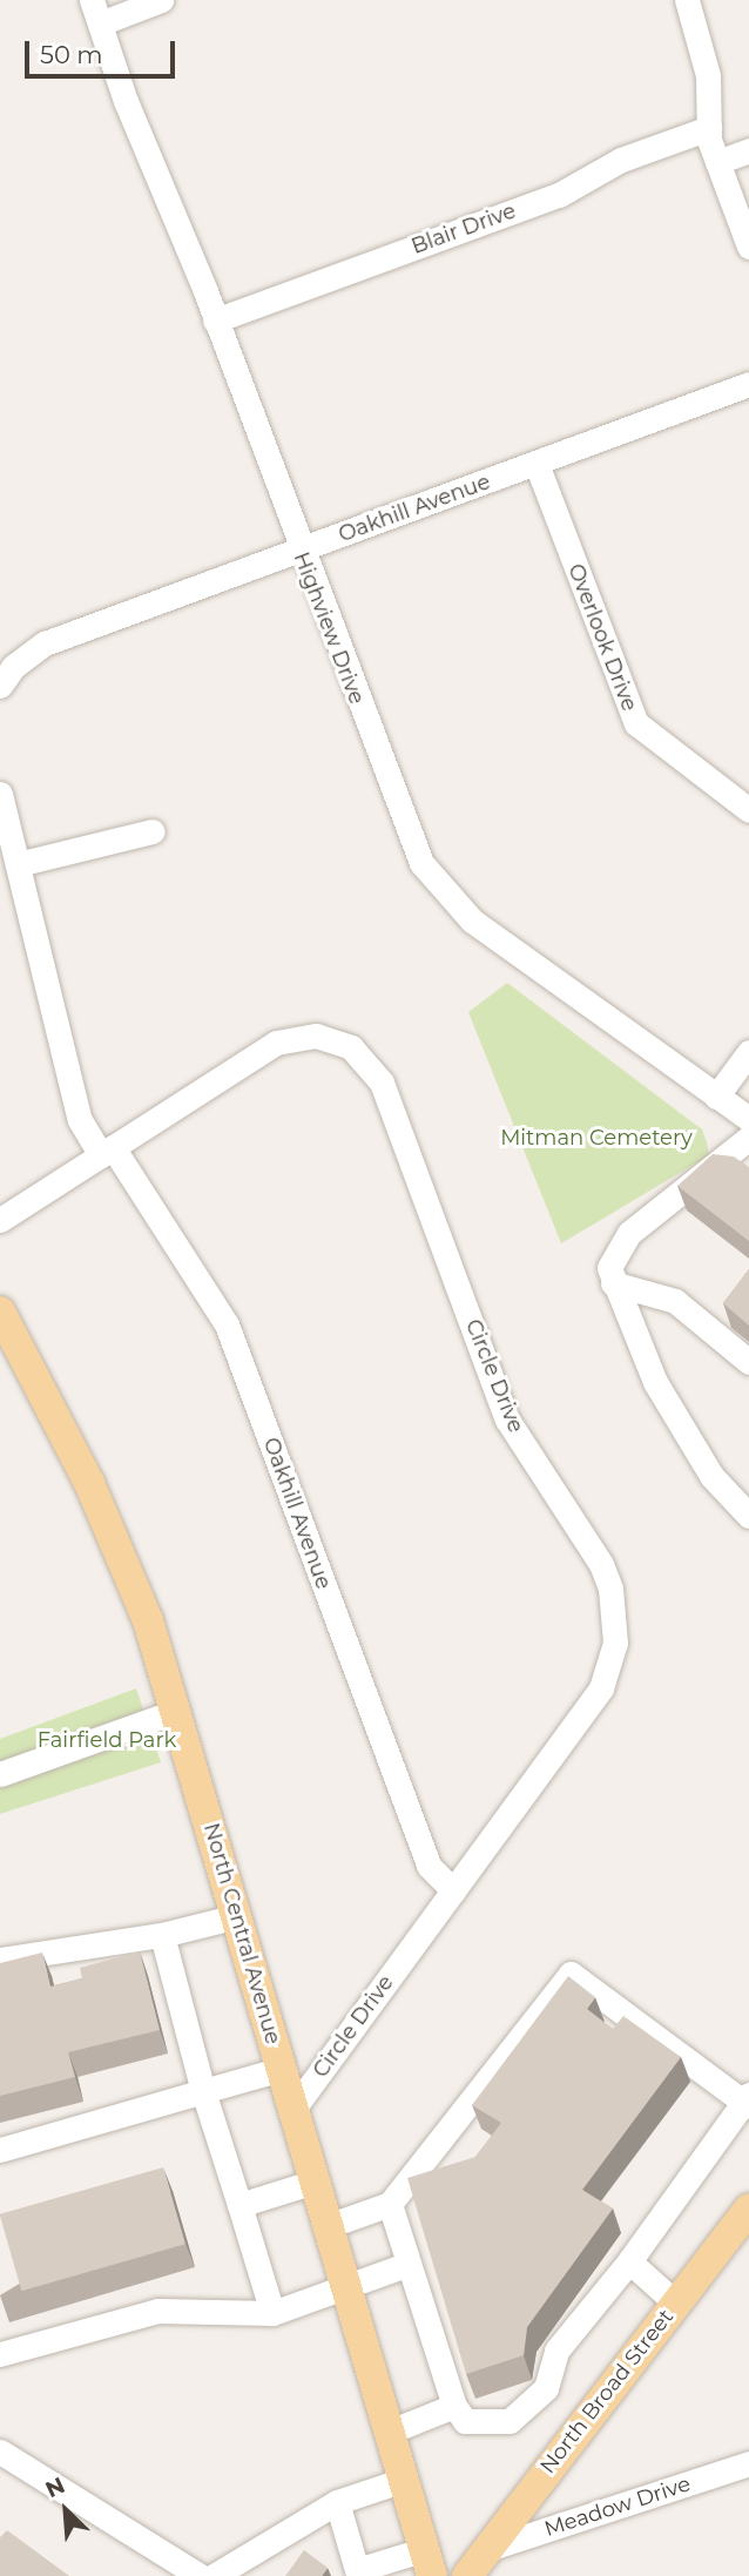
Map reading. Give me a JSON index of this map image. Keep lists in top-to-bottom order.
{
  "streets": {
    "main road": ["North Central Avenue", "North Broad Street"],
    "street": [
      "Blair Drive",
      "Oakhill Avenue",
      "Highview Drive",
      "Overlook Drive",
      "Circle Drive",
      "Meadow Drive"
    ]
  },
  "crossings": [
    ["Blair Drive", "Highview Drive"],
    ["Oakhill Avenue", "Highview Drive"],
    ["Oakhill Avenue", "Overlook Drive"],
    ["Oakhill Avenue", "Circle Drive"],
    ["Circle Drive", "North Central Avenue"],
    ["North Broad Street", "Meadow Drive"]
  ],
  "parks": ["Mitman Cemetery", "Fairfield Park"],
  "scale_bar": "50 m",
  "north": "top left"
}
